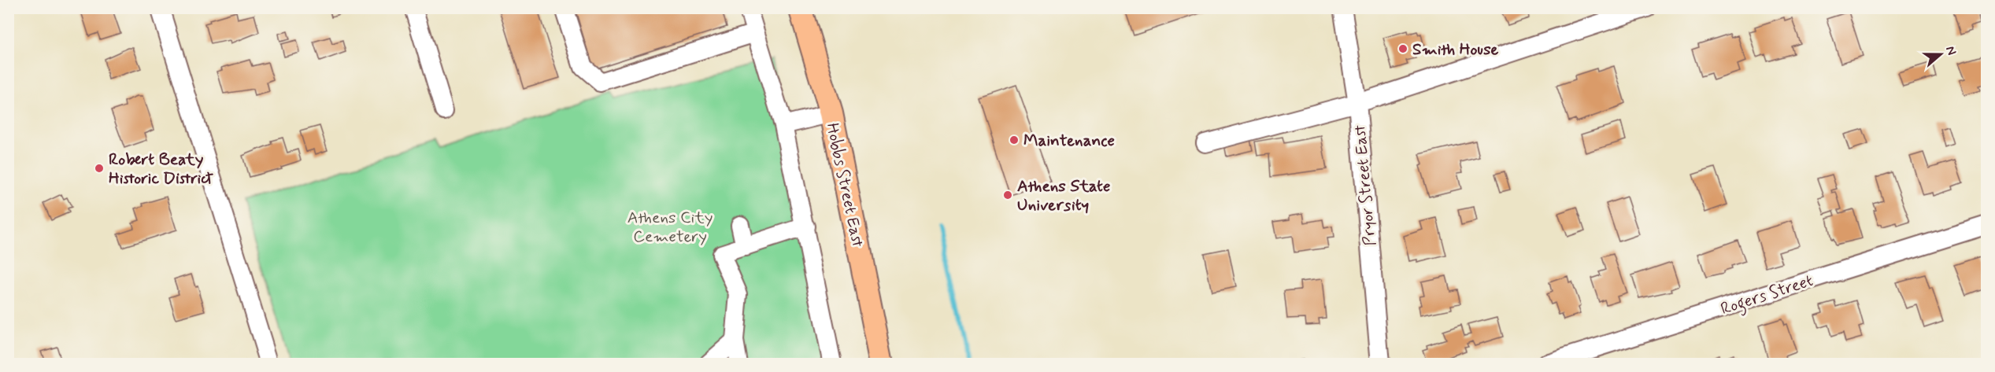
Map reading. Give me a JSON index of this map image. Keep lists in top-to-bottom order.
{
  "streets": {
    "main road": ["Hobbs Street East"],
    "street": ["Pryor Street East", "Rogers Street"]
  },
  "parks": ["Athens City Cemetery"],
  "places": [
    "Smith House",
    "Maintenance",
    "Robert Beaty Historic District",
    "Athens State University"
  ],
  "north": "right"
}
